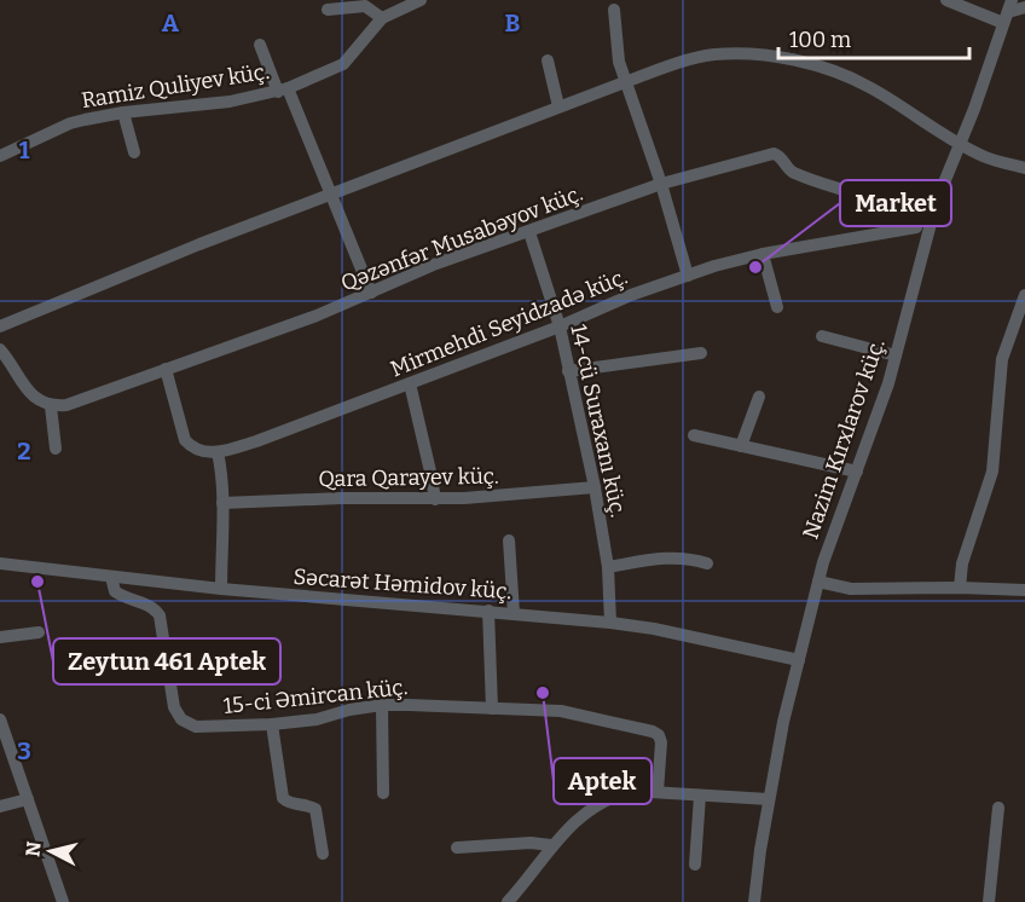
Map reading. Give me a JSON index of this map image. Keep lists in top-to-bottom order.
{
  "streets": {
    "street": [
      "Ramiz Quliyev küç.",
      "Qəzənfər Musabəyov küç.",
      "Mirmehdi Seyidzadə küç.",
      "14-cü Suraxanı küç.",
      "Nazim Kırxlarov küç.",
      "Qara Qarayev küç.",
      "Səcarət Həmidov küç.",
      "15-ci Əmircan küç."
    ]
  },
  "crossings": [
    ["Qəzənfər Musabəyov küç.", "Mirmehdi Seyidzadə küç."],
    ["Qəzənfər Musabəyov küç.", "14-cü Suraxanı küç."],
    ["Mirmehdi Seyidzadə küç.", "14-cü Suraxanı küç."],
    ["Mirmehdi Seyidzadə küç.", "Nazim Kırxlarov küç."],
    ["14-cü Suraxanı küç.", "Qara Qarayev küç."],
    ["14-cü Suraxanı küç.", "Səcarət Həmidov küç."],
    ["Nazim Kırxlarov küç.", "Səcarət Həmidov küç."],
    ["Səcarət Həmidov küç.", "15-ci Əmircan küç."]
  ],
  "places": ["Market", "Zeytun 461 Aptek", "Aptek"],
  "scale_bar": "100 m",
  "north": "left",
  "grid": {
    "columns": ["A", "B"],
    "rows": ["1", "2", "3"]
  }
}
